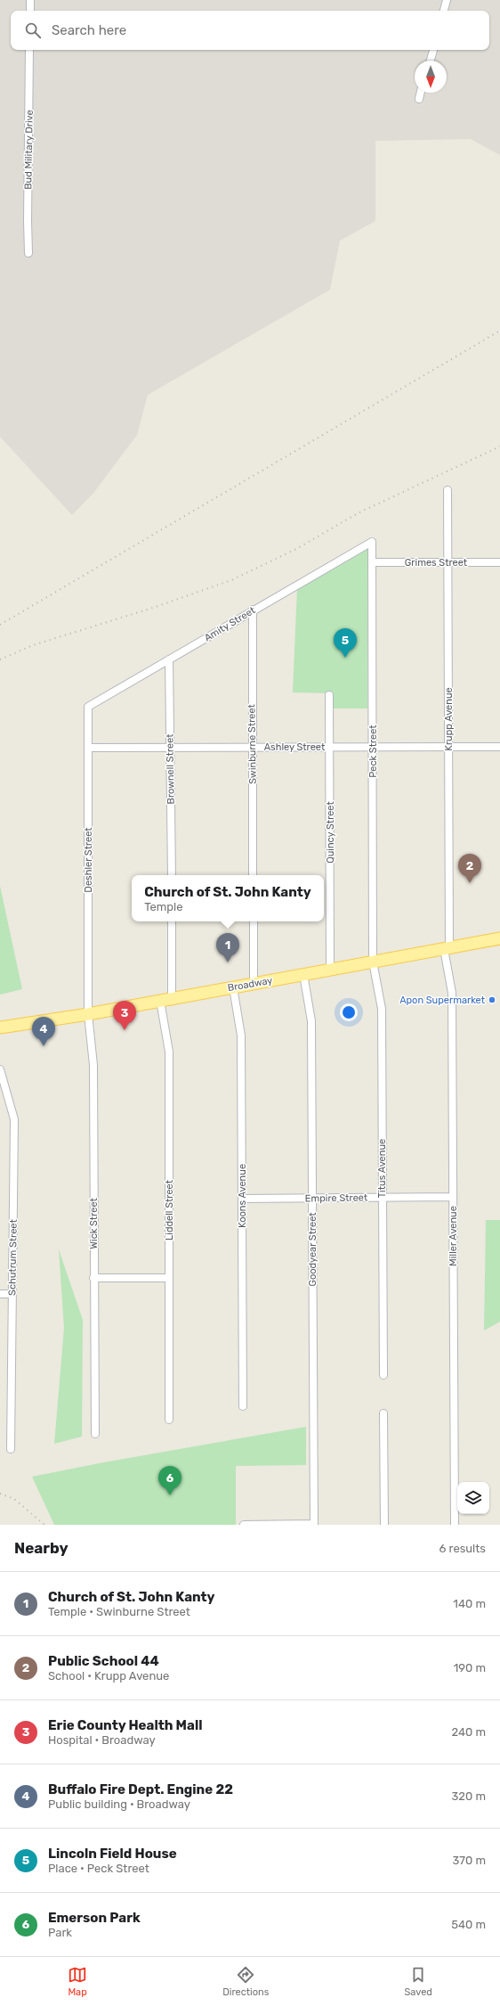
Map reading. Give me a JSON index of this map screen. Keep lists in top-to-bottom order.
{
  "streets": {
    "main road": ["Broadway"],
    "street": [
      "Bud Military Drive",
      "Grimes Street",
      "Amity Street",
      "Krupp Avenue",
      "Swinburne Street",
      "Ashley Street",
      "Peck Street",
      "Brownell Street",
      "Quincy Street",
      "Deshler Street",
      "Titus Avenue",
      "Koons Avenue",
      "Empire Street",
      "Liddell Street",
      "Wick Street",
      "Miller Avenue",
      "Goodyear Street",
      "Schutrum Street"
    ]
  },
  "crossings": [
    ["Grimes Street", "Krupp Avenue"],
    ["Grimes Street", "Peck Street"],
    ["Amity Street", "Swinburne Street"],
    ["Amity Street", "Peck Street"],
    ["Amity Street", "Brownell Street"],
    ["Amity Street", "Deshler Street"],
    ["Krupp Avenue", "Ashley Street"],
    ["Krupp Avenue", "Broadway"],
    ["Krupp Avenue", "Miller Avenue"],
    ["Swinburne Street", "Ashley Street"],
    ["Ashley Street", "Peck Street"],
    ["Ashley Street", "Brownell Street"],
    ["Ashley Street", "Quincy Street"],
    ["Ashley Street", "Deshler Street"],
    ["Peck Street", "Broadway"],
    ["Peck Street", "Titus Avenue"],
    ["Quincy Street", "Broadway"],
    ["Deshler Street", "Broadway"],
    ["Deshler Street", "Wick Street"],
    ["Broadway", "Titus Avenue"],
    ["Broadway", "Koons Avenue"],
    ["Broadway", "Liddell Street"],
    ["Broadway", "Wick Street"],
    ["Broadway", "Miller Avenue"],
    ["Broadway", "Goodyear Street"],
    ["Titus Avenue", "Empire Street"],
    ["Koons Avenue", "Empire Street"],
    ["Empire Street", "Miller Avenue"],
    ["Empire Street", "Goodyear Street"]
  ],
  "places": ["Apon Supermarket"],
  "north": "bottom",
  "page": {
    "search": "Search here",
    "pins": [
      "5",
      "2",
      "1",
      "3",
      "4",
      "6"
    ],
    "popup": ["Church of St. John Kanty", "Temple"],
    "heading": ["Nearby", "6 results"],
    "list": [
      {
        "mark": "1",
        "name": "Church of St. John Kanty",
        "note": "Temple · Swinburne Street",
        "value": "140 m"
      },
      {
        "mark": "2",
        "name": "Public School 44",
        "note": "School · Krupp Avenue",
        "value": "190 m"
      },
      {
        "mark": "3",
        "name": "Erie County Health Mall",
        "note": "Hospital · Broadway",
        "value": "240 m"
      },
      {
        "mark": "4",
        "name": "Buffalo Fire Dept. Engine 22",
        "note": "Public building · Broadway",
        "value": "320 m"
      },
      {
        "mark": "5",
        "name": "Lincoln Field House",
        "note": "Place · Peck Street",
        "value": "370 m"
      },
      {
        "mark": "6",
        "name": "Emerson Park",
        "note": "Park",
        "value": "540 m"
      }
    ],
    "nav": ["Map", "Directions", "Saved"]
  }
}
